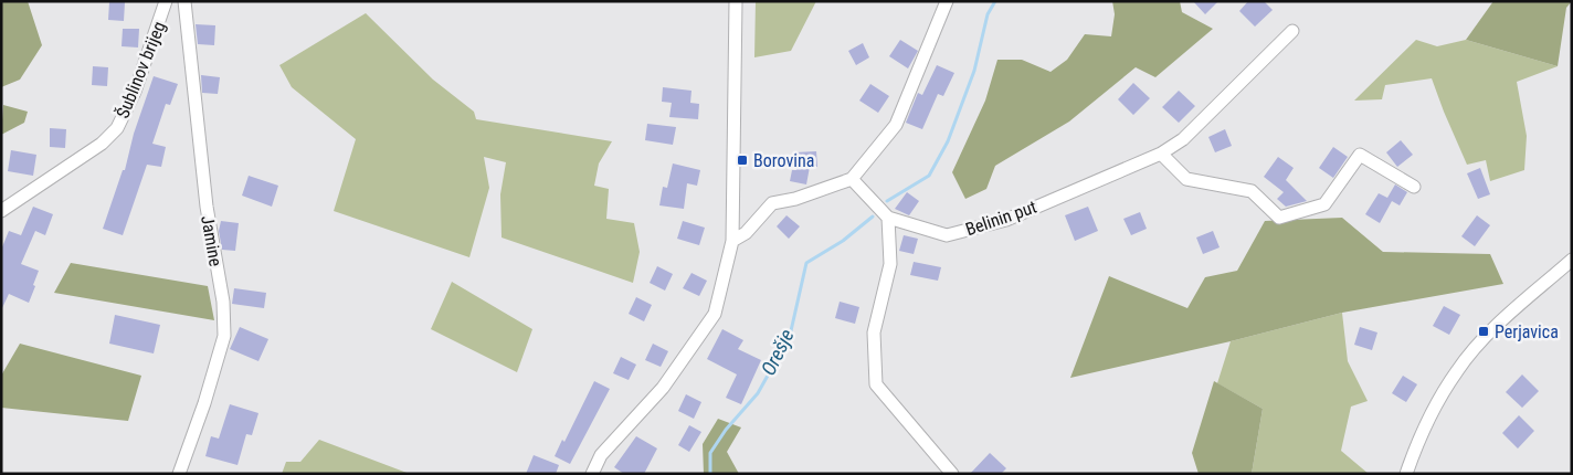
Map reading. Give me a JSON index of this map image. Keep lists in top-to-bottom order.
{
  "streets": {
    "street": ["Šublinov brijeg", "Belinin put", "Jamine"]
  },
  "water": ["Orešje"],
  "places": {
    "transit": ["Borovina", "Perjavica"]
  }
}
